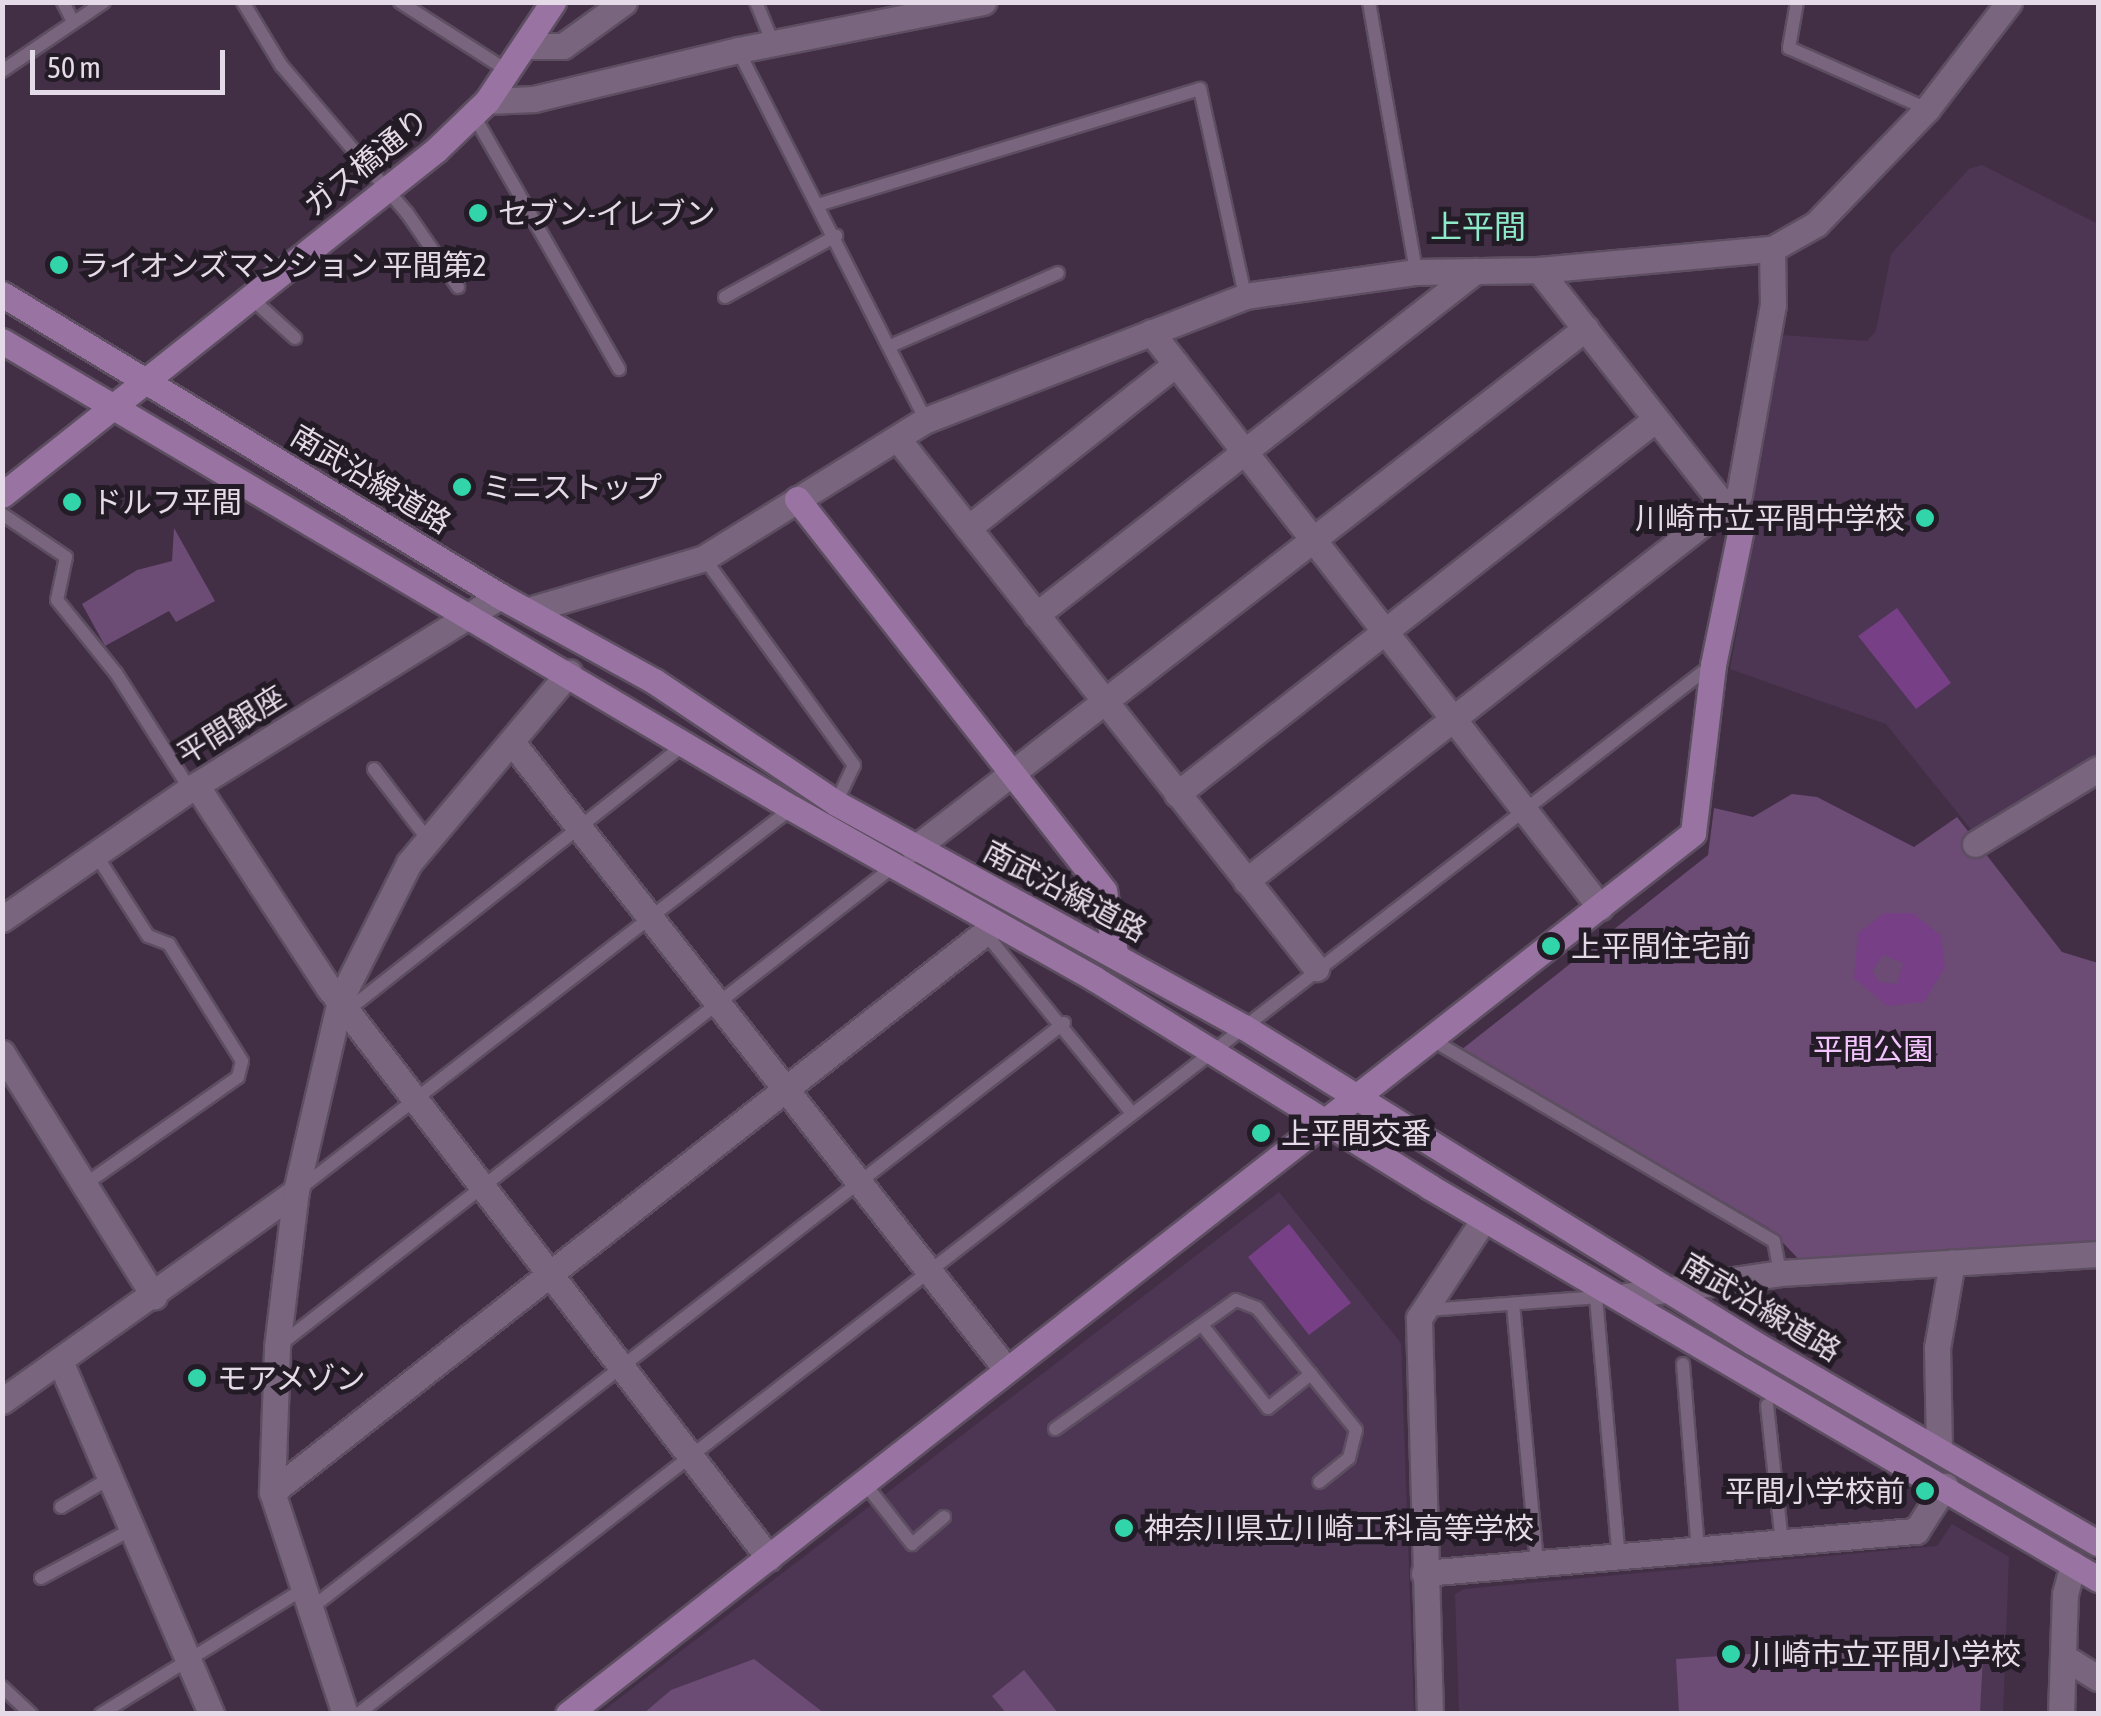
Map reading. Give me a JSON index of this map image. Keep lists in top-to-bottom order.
{
  "streets": {
    "street": ["ガス橋通り", "南武沿線道路", "平間銀座"]
  },
  "crossings": [
    ["ガス橋通り", "南武沿線道路"],
    ["南武沿線道路", "平間銀座"]
  ],
  "districts": ["上平間"],
  "parks": ["平間公園"],
  "places": [
    "セブン-イレブン",
    "ライオンズマンション 平間第2",
    "ミニストップ",
    "ドルフ平間",
    "川崎市立平間中学校",
    "上平間住宅前",
    "上平間交番",
    "モアメゾン",
    "平間小学校前",
    "神奈川県立川崎工科高等学校",
    "川崎市立平間小学校"
  ],
  "scale_bar": "50 m"
}
